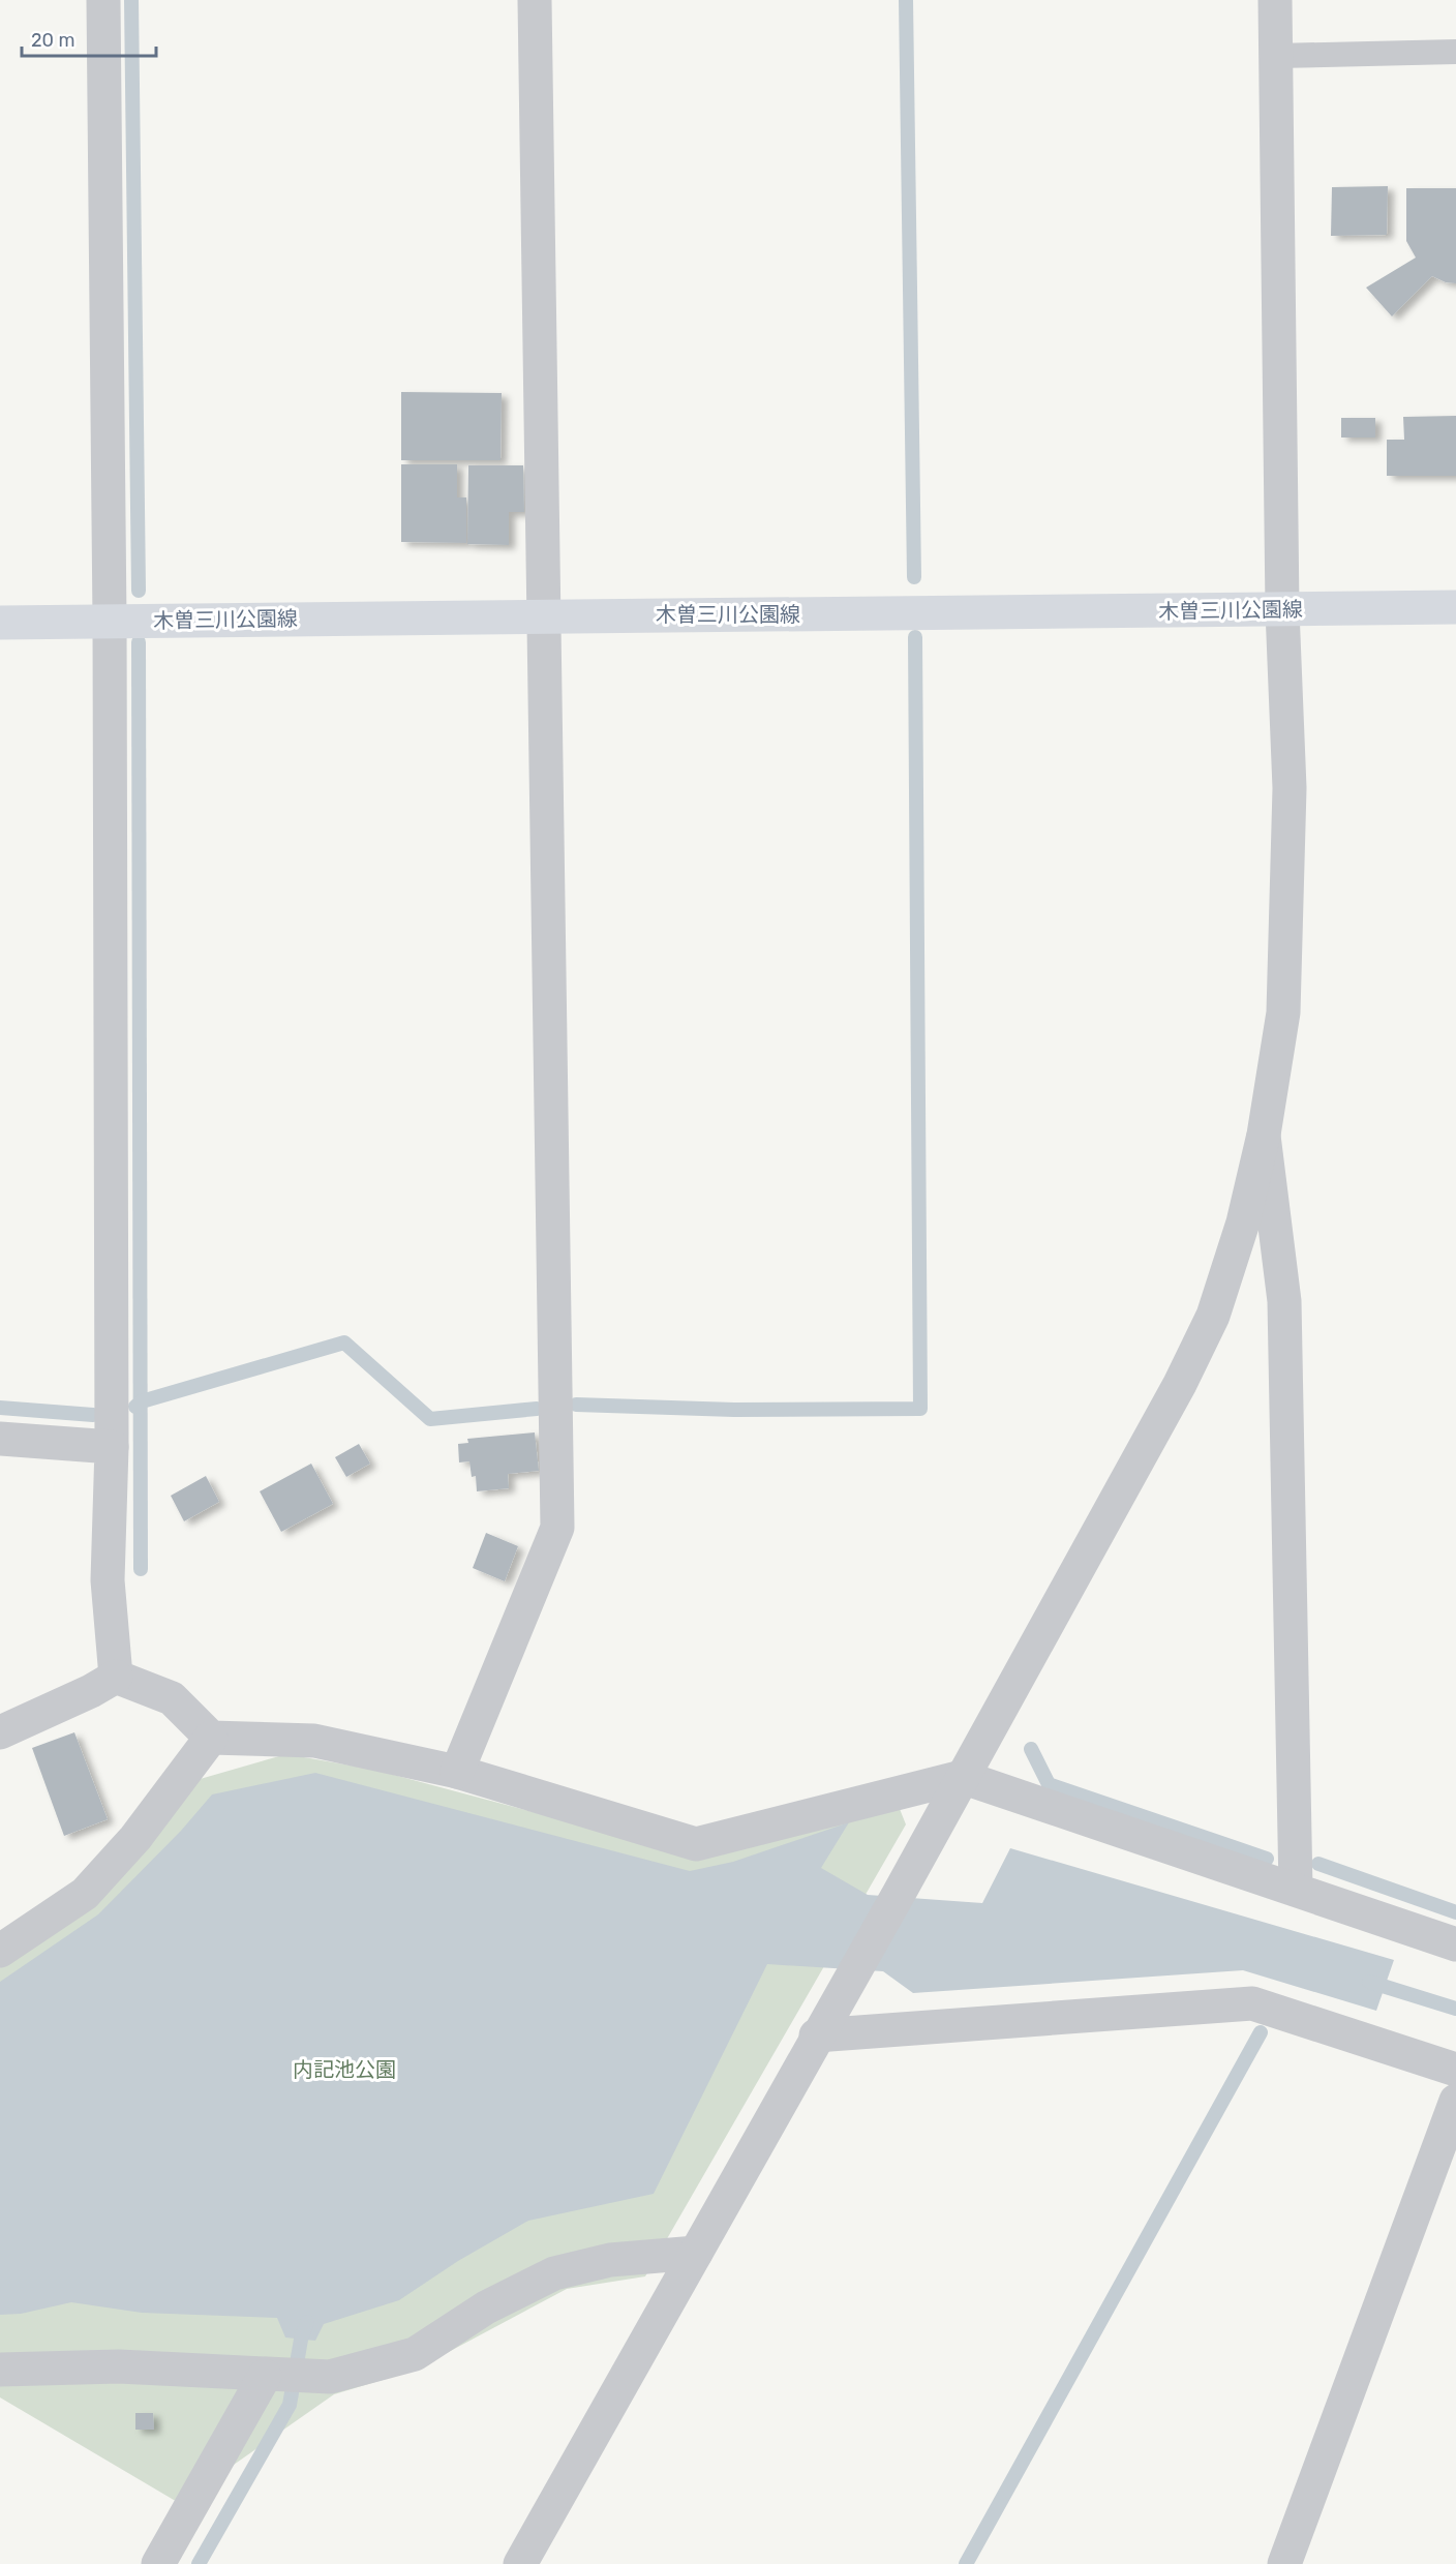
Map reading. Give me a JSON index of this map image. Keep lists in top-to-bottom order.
{
  "streets": {
    "main road": ["木曽三川公園線"]
  },
  "parks": ["内記池公園"],
  "scale_bar": "20 m"
}
